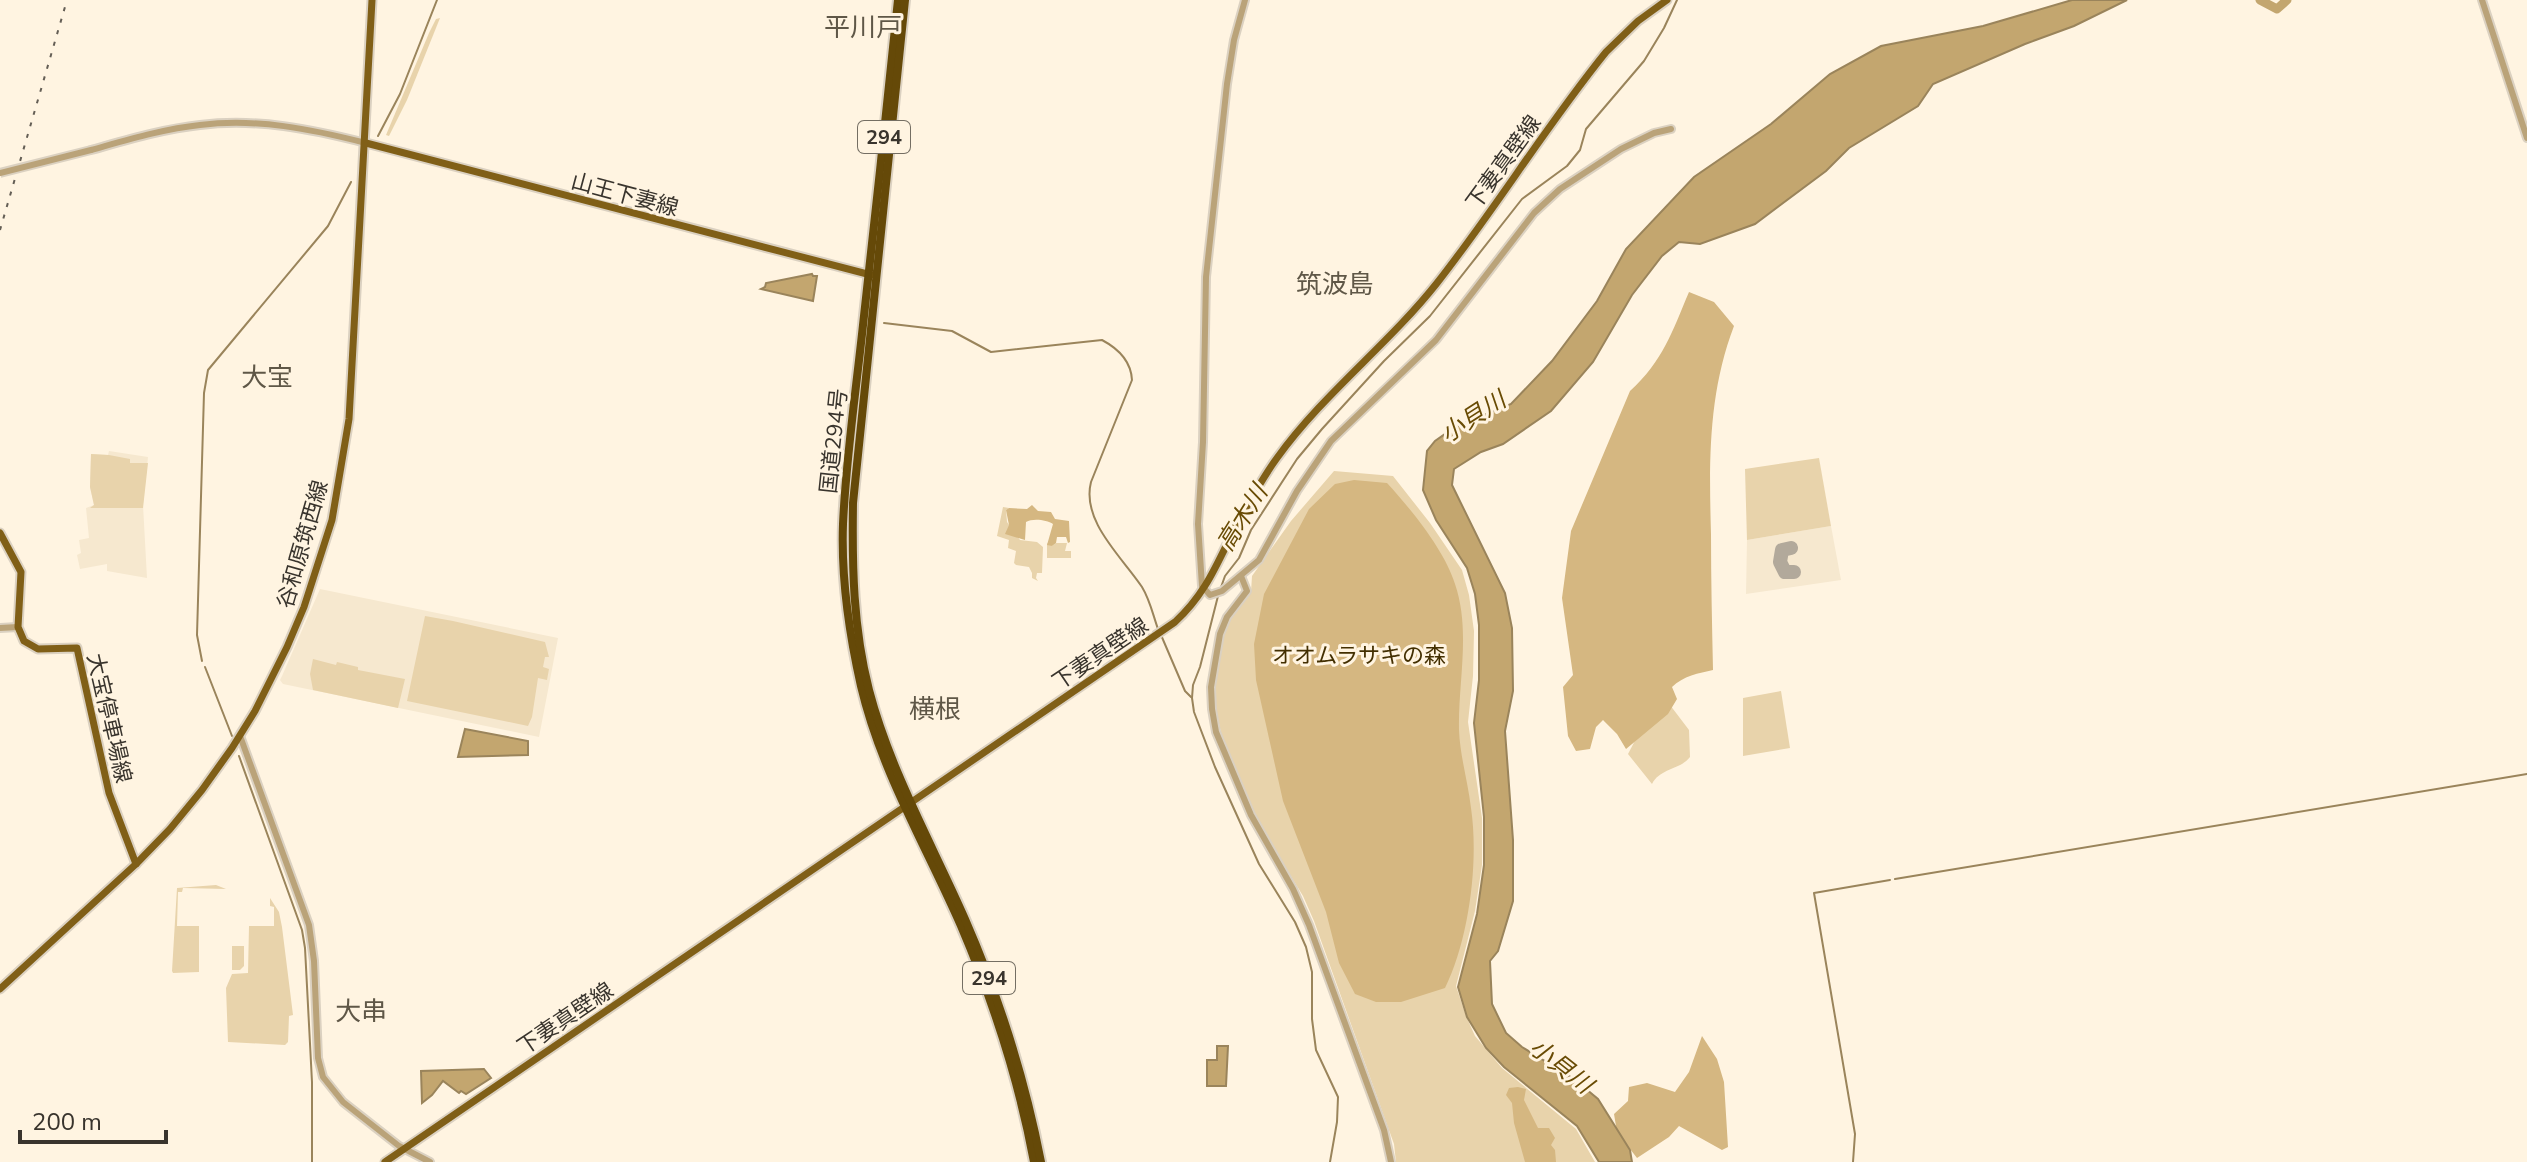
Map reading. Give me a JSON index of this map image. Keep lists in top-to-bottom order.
{
  "streets": {
    "highway": ["294", "国道294号"],
    "main road": [
      "下妻真壁線",
      "山王下妻線",
      "谷和原筑西線",
      "大宝停車場線"
    ]
  },
  "crossings": [
    ["294", "下妻真壁線"],
    ["294", "国道294号"],
    ["下妻真壁線", "国道294号"],
    ["山王下妻線", "国道294号"],
    ["山王下妻線", "谷和原筑西線"],
    ["谷和原筑西線", "大宝停車場線"]
  ],
  "districts": [
    "平川戸",
    "筑波島",
    "大宝",
    "横根",
    "大串"
  ],
  "water": ["小貝川", "高木川"],
  "parks": ["オオムラサキの森"],
  "scale_bar": "200 m"
}
